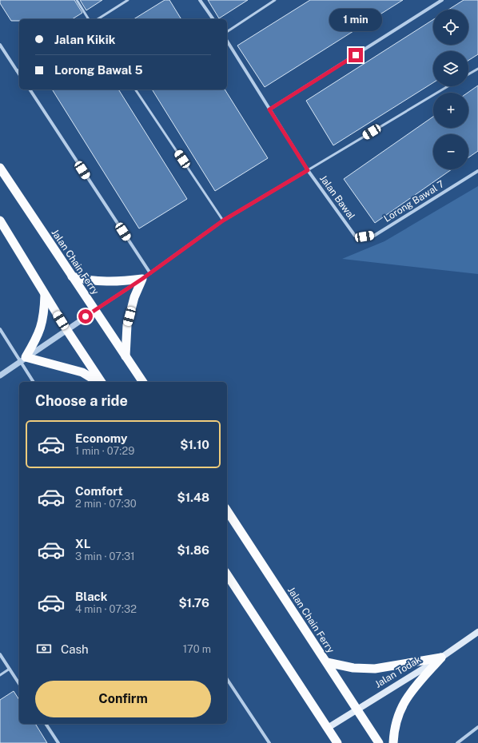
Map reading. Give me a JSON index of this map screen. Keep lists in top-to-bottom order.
{
  "streets": {
    "highway": ["Jalan Chain Ferry"],
    "main road": ["Jalan Todak"],
    "street": ["Jalan Bawal", "Lorong Bawal 7"]
  },
  "crossings": [
    ["Jalan Bawal", "Lorong Bawal 7"],
    ["Jalan Chain Ferry", "Jalan Todak"]
  ],
  "page": {
    "bubble": "1 min",
    "map_buttons": ["+", "−"],
    "banner": ["Jalan Kikik", "Lorong Bawal 5"],
    "heading": "Choose a ride",
    "list": [
      {
        "name": "Economy",
        "note": "1 min · 07:29",
        "value": "$1.10"
      },
      {
        "name": "Comfort",
        "note": "2 min · 07:30",
        "value": "$1.48"
      },
      {
        "name": "XL",
        "note": "3 min · 07:31",
        "value": "$1.86"
      },
      {
        "name": "Black",
        "note": "4 min · 07:32",
        "value": "$1.76"
      }
    ],
    "pay": ["Cash", "170 m"],
    "buttons": "Confirm"
  }
}
